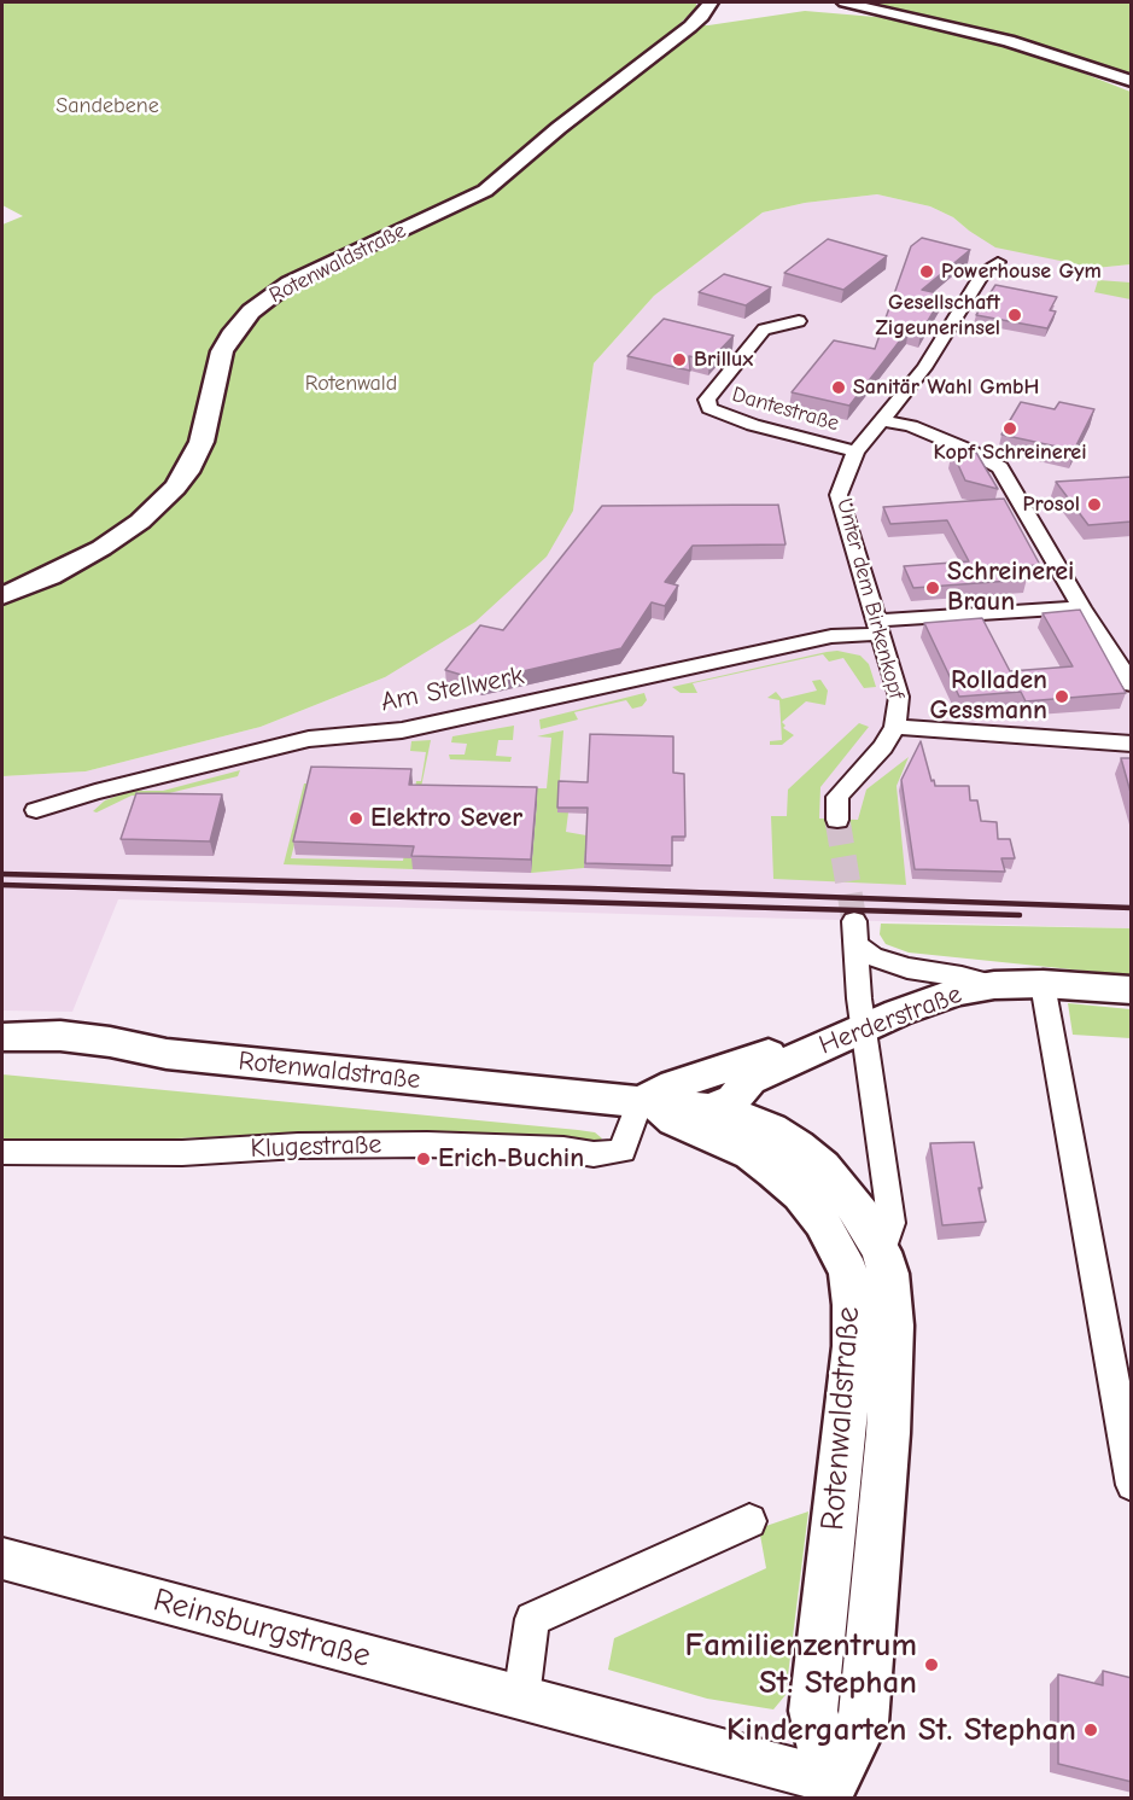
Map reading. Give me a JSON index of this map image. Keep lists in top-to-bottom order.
{
  "streets": {
    "main road": ["Rotenwaldstraße", "Herderstraße"],
    "street": [
      "Dantestraße",
      "Unter dem Birkenkopf",
      "Am Stellwerk",
      "Klugestraße",
      "Reinsburgstraße"
    ]
  },
  "crossings": [
    ["Rotenwaldstraße", "Herderstraße"],
    ["Rotenwaldstraße", "Klugestraße"],
    ["Rotenwaldstraße", "Reinsburgstraße"],
    ["Dantestraße", "Unter dem Birkenkopf"],
    ["Unter dem Birkenkopf", "Am Stellwerk"]
  ],
  "parks": ["Sandebene", "Rotenwald"],
  "places": [
    "Powerhouse Gym",
    "Gesellschaft Zigeunerinsel",
    "Brillux",
    "Sanitär Wahl GmbH",
    "Kopf Schreinerei",
    "Prosol",
    "Schreinerei Braun",
    "Rolladen Gessmann",
    "Elektro Sever",
    "Erich Buchin",
    "Familienzentrum St. Stephan",
    "Kindergarten St. Stephan"
  ]
}
